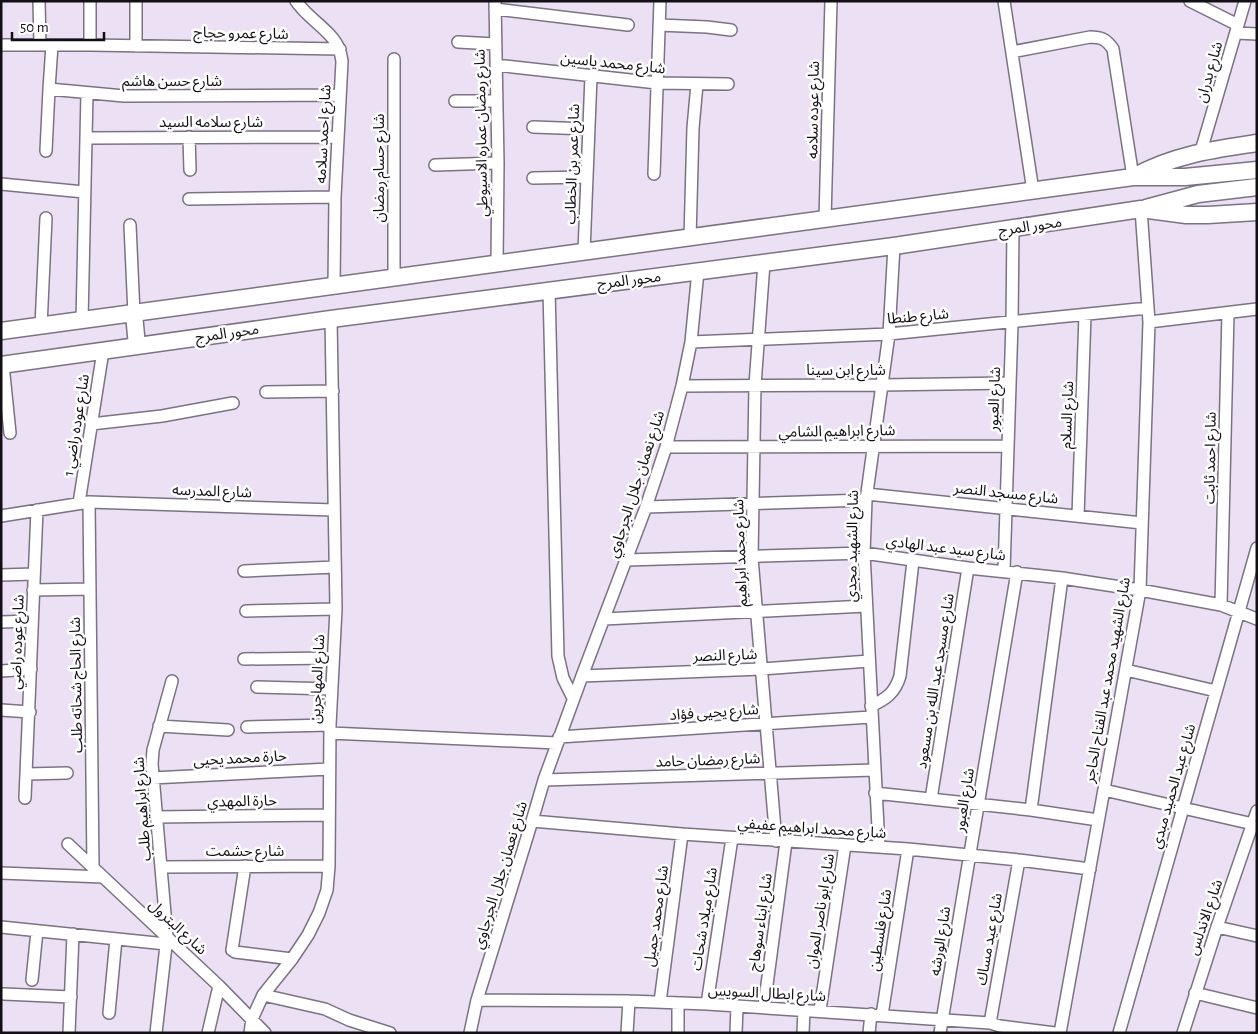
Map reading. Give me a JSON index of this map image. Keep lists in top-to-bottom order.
{
  "streets": {
    "main road": ["محور المرج"],
    "street": [
      "شارع عمرو حجاج",
      "شارع محمد ياسين",
      "شارع بدران",
      "شارع حسن هاشم",
      "شارع عوده سلامه",
      "شارع سلامه السيد",
      "شارع رمضان عماره الاسيوطي",
      "شارع احمد سلامه",
      "شارع عمر بن الخطاب",
      "شارع حسام رمضان",
      "شارع طنطا",
      "شارع ابن سينا",
      "شارع العبور",
      "شارع السلام",
      "شارع عوده راضي 1",
      "شارع ابراهيم الشامي",
      "شارع احمد ثابت",
      "شارع نعمان جلال الجرجاوي",
      "شارع المدرسه",
      "شارع مسجد النصر",
      "شارع الشهيد مجدي",
      "شارع سيد عبد الهادي",
      "شارع محمد ابراهيم",
      "شارع عوده راضي",
      "شارع النصر",
      "شارع المهاجرين",
      "شارع الشهيد محمد عبد الفتاح الحاجر",
      "شارع مسجد عبد الله بن مسعود",
      "شارع الحاج شحاته طلب",
      "شارع يحيى فؤاد",
      "حارة محمد يحيى",
      "شارع رمضان حامد",
      "شارع عبد الحميد مبدي",
      "حارة المهدي",
      "شارع ابراهيم طلب",
      "شارع محمد ابراهيم عفيفي",
      "شارع حشمت",
      "شارع ابو ناصر الموان",
      "شارع محمد جميل",
      "شارع الاندلس",
      "شارع ميلاد شحات",
      "شارع ابناء سوهاج",
      "شارع البترول",
      "شارع فلسطين",
      "شارع عيد مساك",
      "شارع الورشه",
      "شارع ابطال السويس"
    ]
  },
  "crossings": [
    ["شارع عمرو حجاج", "شارع احمد سلامه"],
    ["شارع محمد ياسين", "شارع رمضان عماره الاسيوطي"],
    ["شارع محمد ياسين", "شارع عمر بن الخطاب"],
    ["شارع حسن هاشم", "شارع احمد سلامه"],
    ["شارع سلامه السيد", "شارع احمد سلامه"],
    ["محور المرج", "شارع العبور"],
    ["محور المرج", "شارع عوده راضي 1"],
    ["محور المرج", "شارع نعمان جلال الجرجاوي"],
    ["محور المرج", "شارع الشهيد مجدي"],
    ["محور المرج", "شارع محمد ابراهيم"],
    ["محور المرج", "شارع المهاجرين"],
    ["محور المرج", "شارع الشهيد محمد عبد الفتاح الحاجر"],
    ["شارع طنطا", "شارع العبور"],
    ["شارع طنطا", "شارع السلام"],
    ["شارع طنطا", "شارع نعمان جلال الجرجاوي"],
    ["شارع طنطا", "شارع الشهيد مجدي"],
    ["شارع طنطا", "شارع محمد ابراهيم"],
    ["شارع طنطا", "شارع الشهيد محمد عبد الفتاح الحاجر"],
    ["شارع ابن سينا", "شارع العبور"],
    ["شارع ابن سينا", "شارع نعمان جلال الجرجاوي"],
    ["شارع ابن سينا", "شارع الشهيد مجدي"],
    ["شارع ابن سينا", "شارع محمد ابراهيم"],
    ["شارع العبور", "شارع ابراهيم الشامي"],
    ["شارع العبور", "شارع مسجد النصر"],
    ["شارع العبور", "شارع سيد عبد الهادي"],
    ["شارع العبور", "شارع محمد ابراهيم عفيفي"],
    ["شارع العبور", "شارع الورشه"],
    ["شارع السلام", "شارع مسجد النصر"],
    ["شارع عوده راضي 1", "شارع المدرسه"],
    ["شارع عوده راضي 1", "شارع الحاج شحاته طلب"],
    ["شارع ابراهيم الشامي", "شارع نعمان جلال الجرجاوي"],
    ["شارع ابراهيم الشامي", "شارع الشهيد مجدي"],
    ["شارع ابراهيم الشامي", "شارع محمد ابراهيم"],
    ["شارع احمد ثابت", "شارع سيد عبد الهادي"],
    ["شارع نعمان جلال الجرجاوي", "شارع مسجد النصر"],
    ["شارع نعمان جلال الجرجاوي", "شارع سيد عبد الهادي"],
    ["شارع نعمان جلال الجرجاوي", "شارع النصر"],
    ["شارع نعمان جلال الجرجاوي", "شارع يحيى فؤاد"],
    ["شارع نعمان جلال الجرجاوي", "شارع رمضان حامد"],
    ["شارع نعمان جلال الجرجاوي", "شارع محمد ابراهيم عفيفي"],
    ["شارع نعمان جلال الجرجاوي", "شارع ابطال السويس"],
    ["شارع المدرسه", "شارع عوده راضي"],
    ["شارع المدرسه", "شارع المهاجرين"],
    ["شارع المدرسه", "شارع الحاج شحاته طلب"],
    ["شارع مسجد النصر", "شارع الشهيد مجدي"],
    ["شارع مسجد النصر", "شارع محمد ابراهيم"],
    ["شارع مسجد النصر", "شارع الشهيد محمد عبد الفتاح الحاجر"],
    ["شارع الشهيد مجدي", "شارع سيد عبد الهادي"],
    ["شارع الشهيد مجدي", "شارع النصر"],
    ["شارع الشهيد مجدي", "شارع يحيى فؤاد"],
    ["شارع الشهيد مجدي", "شارع رمضان حامد"],
    ["شارع الشهيد مجدي", "شارع محمد ابراهيم عفيفي"],
    ["شارع سيد عبد الهادي", "شارع محمد ابراهيم"],
    ["شارع سيد عبد الهادي", "شارع الشهيد محمد عبد الفتاح الحاجر"],
    ["شارع سيد عبد الهادي", "شارع مسجد عبد الله بن مسعود"],
    ["شارع سيد عبد الهادي", "شارع عبد الحميد مبدي"],
    ["شارع محمد ابراهيم", "شارع النصر"],
    ["شارع محمد ابراهيم", "شارع يحيى فؤاد"],
    ["شارع محمد ابراهيم", "شارع رمضان حامد"],
    ["شارع محمد ابراهيم", "شارع محمد ابراهيم عفيفي"],
    ["شارع محمد ابراهيم", "شارع ابناء سوهاج"],
    ["شارع المهاجرين", "شارع يحيى فؤاد"],
    ["شارع المهاجرين", "حارة محمد يحيى"],
    ["شارع المهاجرين", "حارة المهدي"],
    ["شارع المهاجرين", "شارع حشمت"],
    ["شارع المهاجرين", "شارع البترول"],
    ["شارع الشهيد محمد عبد الفتاح الحاجر", "شارع محمد ابراهيم عفيفي"],
    ["شارع الحاج شحاته طلب", "شارع البترول"],
    ["حارة محمد يحيى", "شارع ابراهيم طلب"],
    ["حارة المهدي", "شارع ابراهيم طلب"],
    ["شارع ابراهيم طلب", "شارع حشمت"],
    ["شارع ابراهيم طلب", "شارع البترول"],
    ["شارع محمد ابراهيم عفيفي", "شارع ابو ناصر الموان"],
    ["شارع محمد ابراهيم عفيفي", "شارع محمد جميل"],
    ["شارع محمد ابراهيم عفيفي", "شارع ميلاد شحات"],
    ["شارع محمد ابراهيم عفيفي", "شارع ابناء سوهاج"],
    ["شارع محمد ابراهيم عفيفي", "شارع فلسطين"],
    ["شارع محمد ابراهيم عفيفي", "شارع عيد مساك"],
    ["شارع محمد ابراهيم عفيفي", "شارع الورشه"],
    ["شارع ابو ناصر الموان", "شارع ابطال السويس"],
    ["شارع محمد جميل", "شارع ابطال السويس"],
    ["شارع ميلاد شحات", "شارع ابطال السويس"],
    ["شارع ابناء سوهاج", "شارع ابطال السويس"],
    ["شارع فلسطين", "شارع ابطال السويس"],
    ["شارع عيد مساك", "شارع ابطال السويس"],
    ["شارع الورشه", "شارع ابطال السويس"]
  ],
  "scale_bar": "50 m"
}
